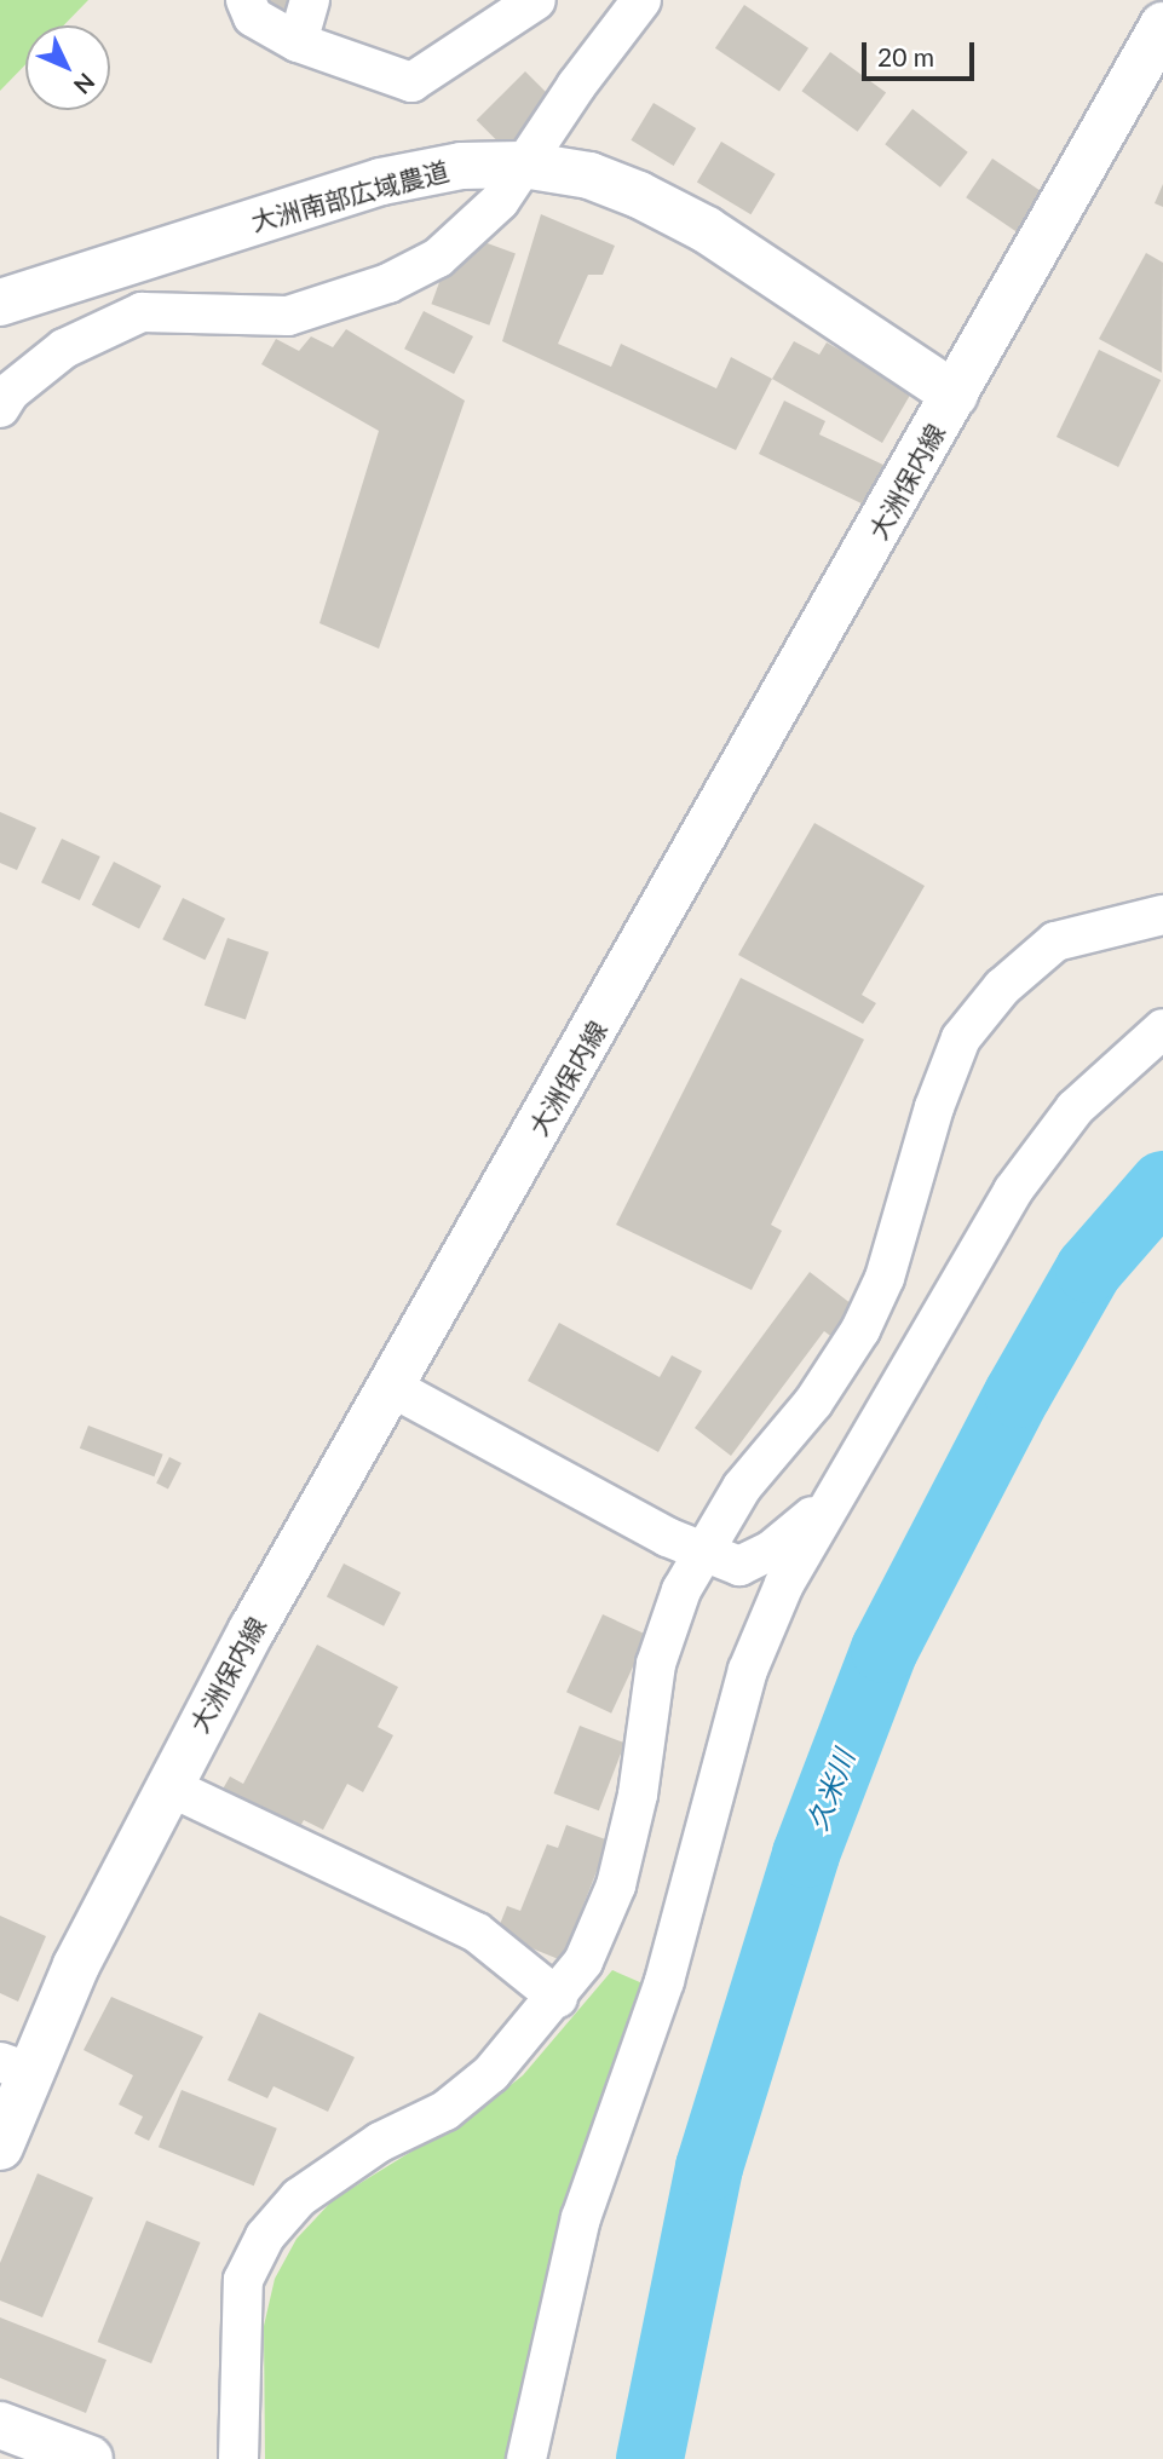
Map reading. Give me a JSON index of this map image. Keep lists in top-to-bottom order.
{
  "streets": {
    "main road": ["大洲南部広域農道", "大洲保内線"]
  },
  "crossings": [
    ["大洲南部広域農道", "大洲保内線"]
  ],
  "water": ["久米川"],
  "scale_bar": "20 m",
  "north": "bottom right"
}
